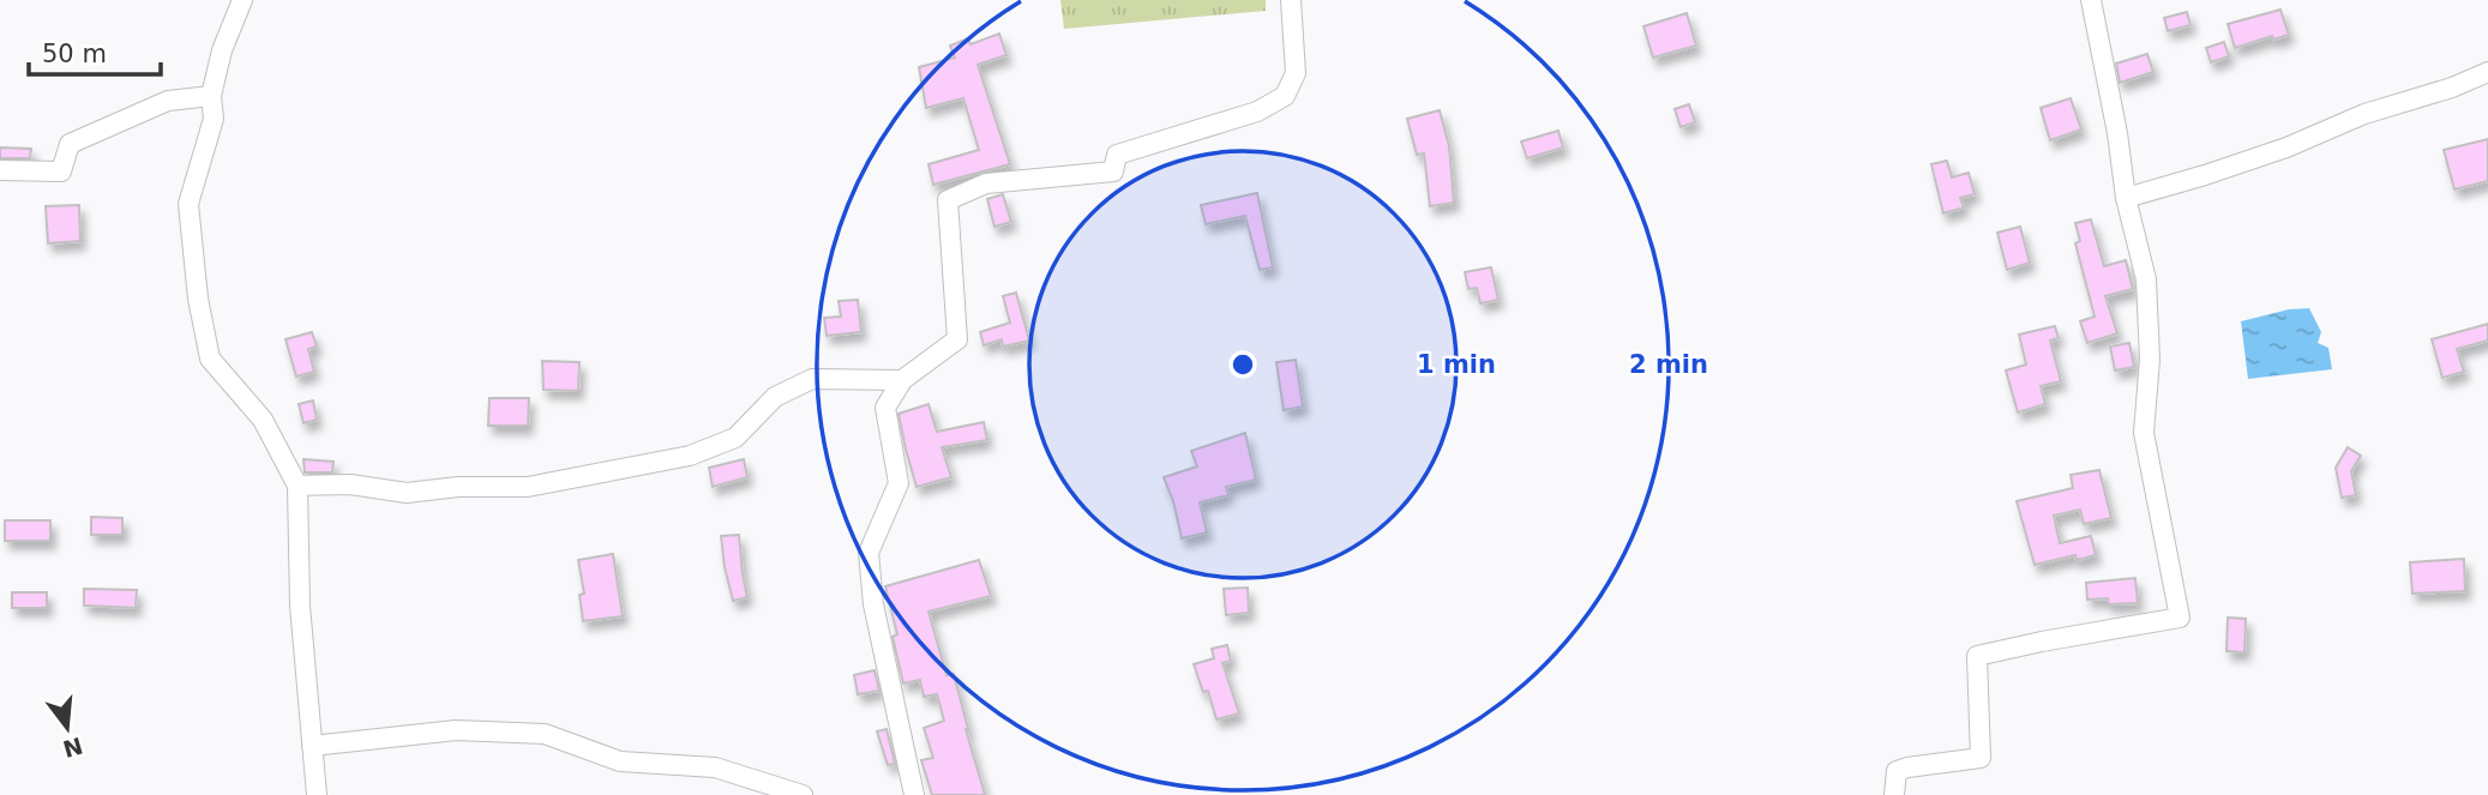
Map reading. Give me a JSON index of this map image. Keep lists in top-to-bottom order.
{
  "scale_bar": "50 m",
  "north": "bottom",
  "rings": ["1 min", "2 min"]
}
